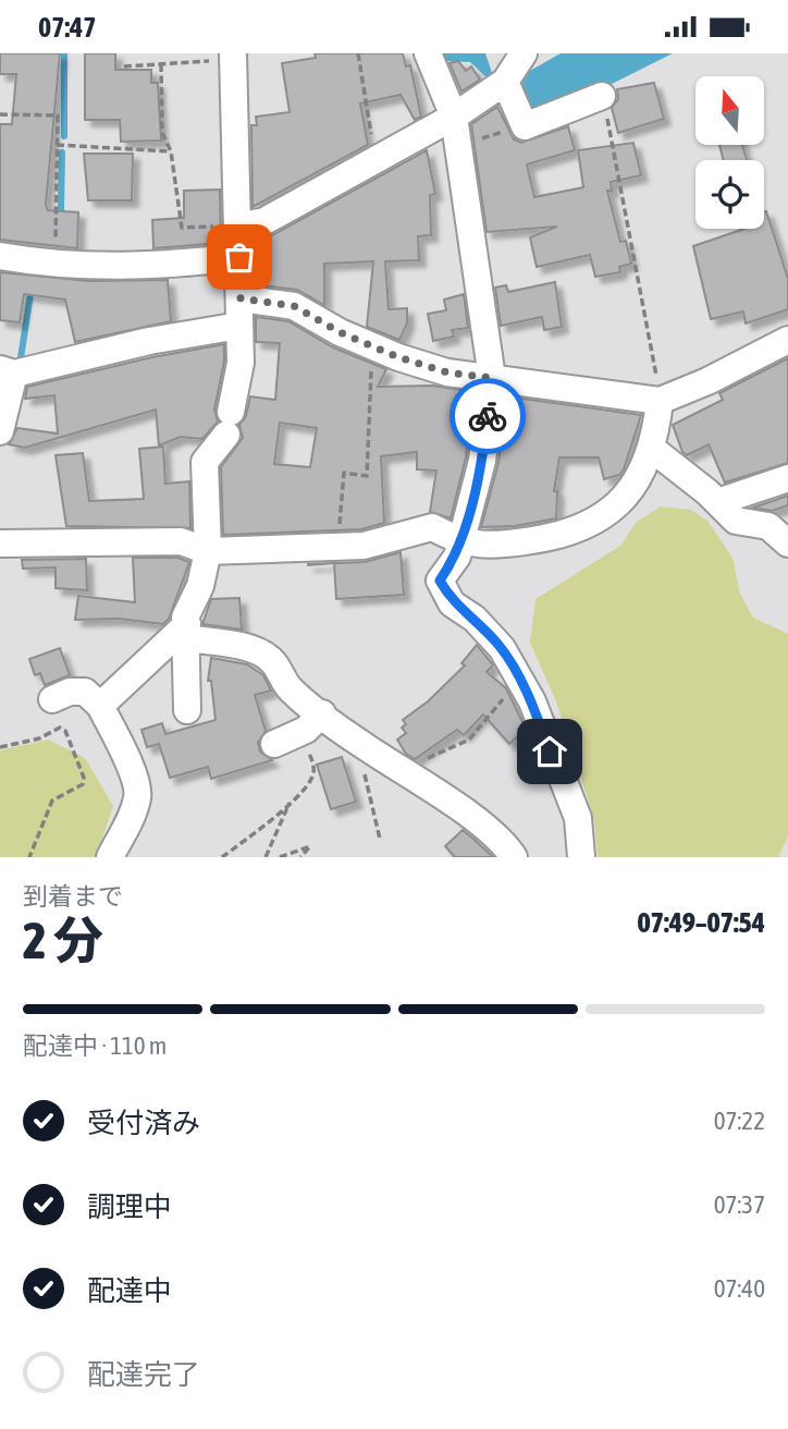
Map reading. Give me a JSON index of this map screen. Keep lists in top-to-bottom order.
{
  "north": "top",
  "page": {
    "status": "07:47",
    "heading": ["2 分", "到着まで", "07:49–07:54"],
    "bar": "配達中 · 110 m",
    "list": [
      ["受付済み", "07:22"],
      ["調理中", "07:37"],
      ["配達中", "07:40"],
      "配達完了"
    ]
  }
}
